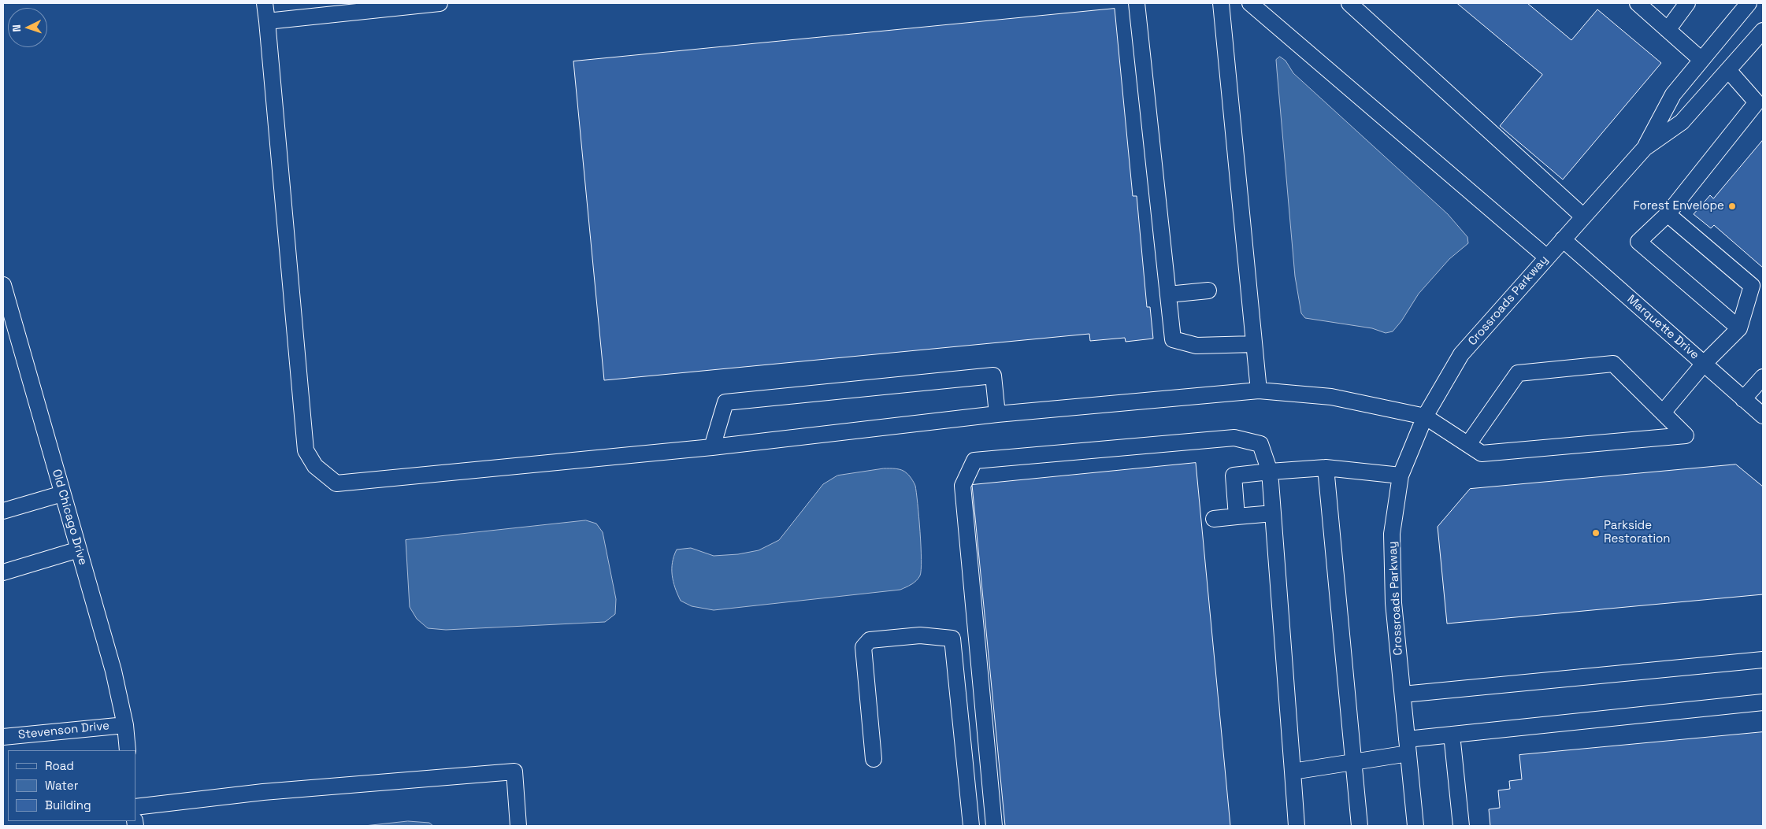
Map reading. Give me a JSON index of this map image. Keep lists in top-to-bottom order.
{
  "streets": {
    "street": [
      "Crossroads Parkway",
      "Marquette Drive",
      "Old Chicago Drive",
      "Stevenson Drive"
    ]
  },
  "crossings": [
    ["Crossroads Parkway", "Marquette Drive"],
    ["Old Chicago Drive", "Stevenson Drive"]
  ],
  "places": ["Forest Envelope", "Parkside Restoration"],
  "legend": ["Road", "Water", "Building"],
  "north": "left"
}
